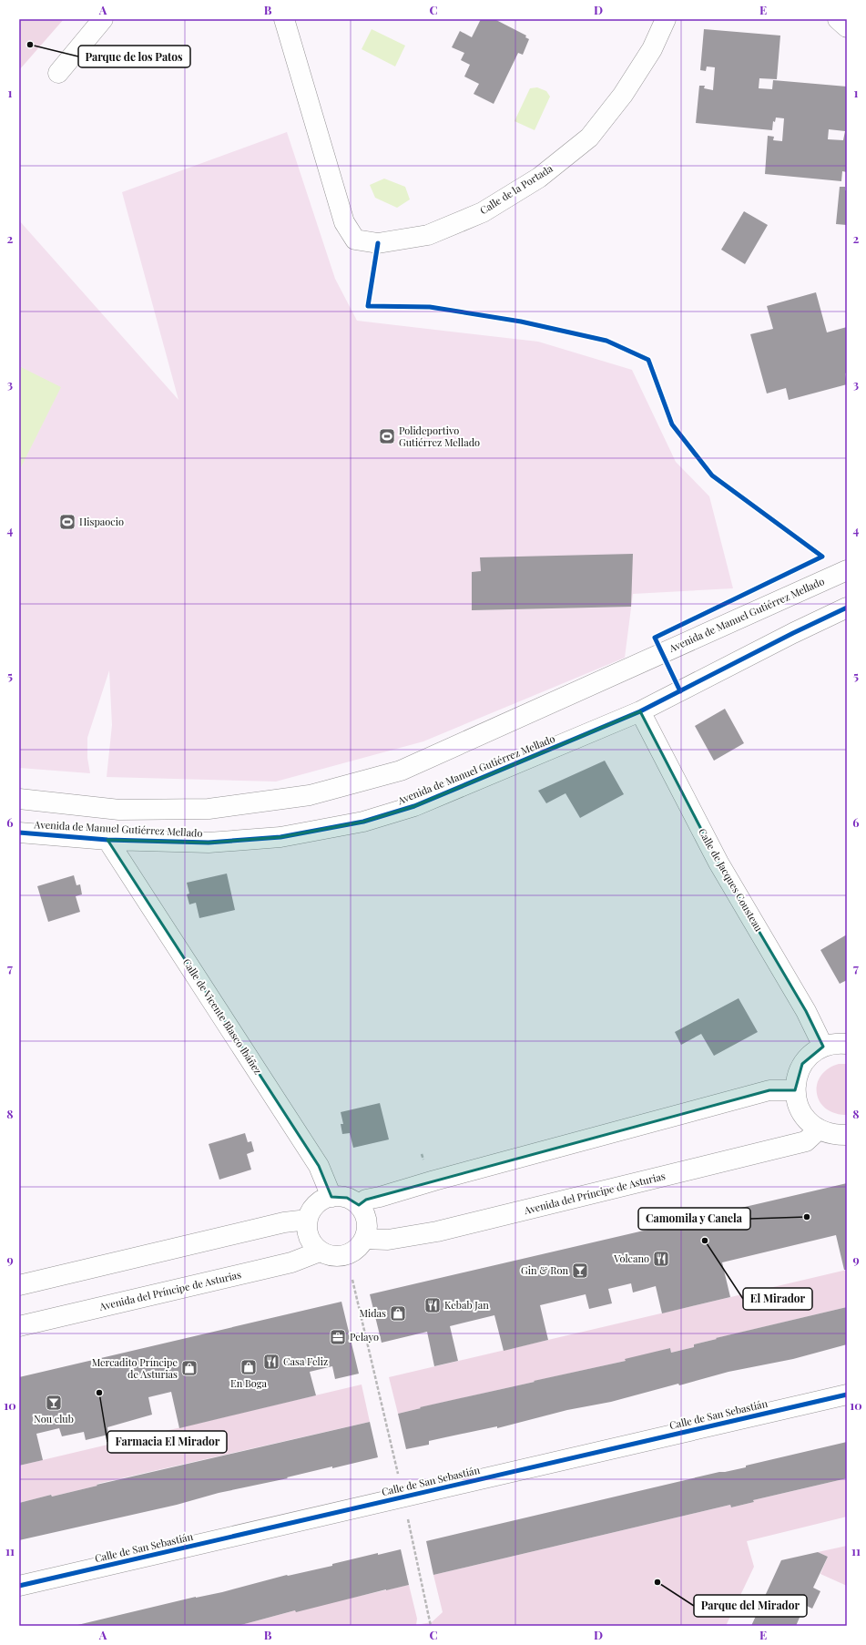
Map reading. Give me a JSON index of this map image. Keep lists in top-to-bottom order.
{
  "streets": {
    "street": [
      "Calle de la Portada",
      "Avenida de Manuel Gutiérrez Mellado",
      "Calle de Jacques Cousteau",
      "Calle de Vicente Blasco Ibáñez",
      "Avenida del Príncipe de Asturias",
      "Calle de San Sebastián"
    ]
  },
  "crossings": [
    ["Avenida de Manuel Gutiérrez Mellado", "Calle de Jacques Cousteau"],
    ["Avenida de Manuel Gutiérrez Mellado", "Calle de Vicente Blasco Ibáñez"],
    ["Calle de Vicente Blasco Ibáñez", "Avenida del Príncipe de Asturias"]
  ],
  "places": {
    "other": [
      "Parque de los Patos",
      "Camomila y Canela",
      "El Mirador",
      "Farmacia El Mirador",
      "Parque del Mirador"
    ],
    "sports": ["Polideportivo Gutiérrez Mellado", "Hispaocio"],
    "restaurant": ["Volcano", "Kebab Jan", "Casa Feliz"],
    "bar": ["Gin & Ron", "Nou club"],
    "shop": ["Midas", "En Boga", "Mercadito Príncipe de Asturias"],
    "office": ["Pelayo"]
  },
  "grid": {
    "columns": [
      "A",
      "B",
      "C",
      "D",
      "E"
    ],
    "rows": [
      "1",
      "2",
      "3",
      "4",
      "5",
      "6",
      "7",
      "8",
      "9",
      "10",
      "11"
    ]
  }
}
